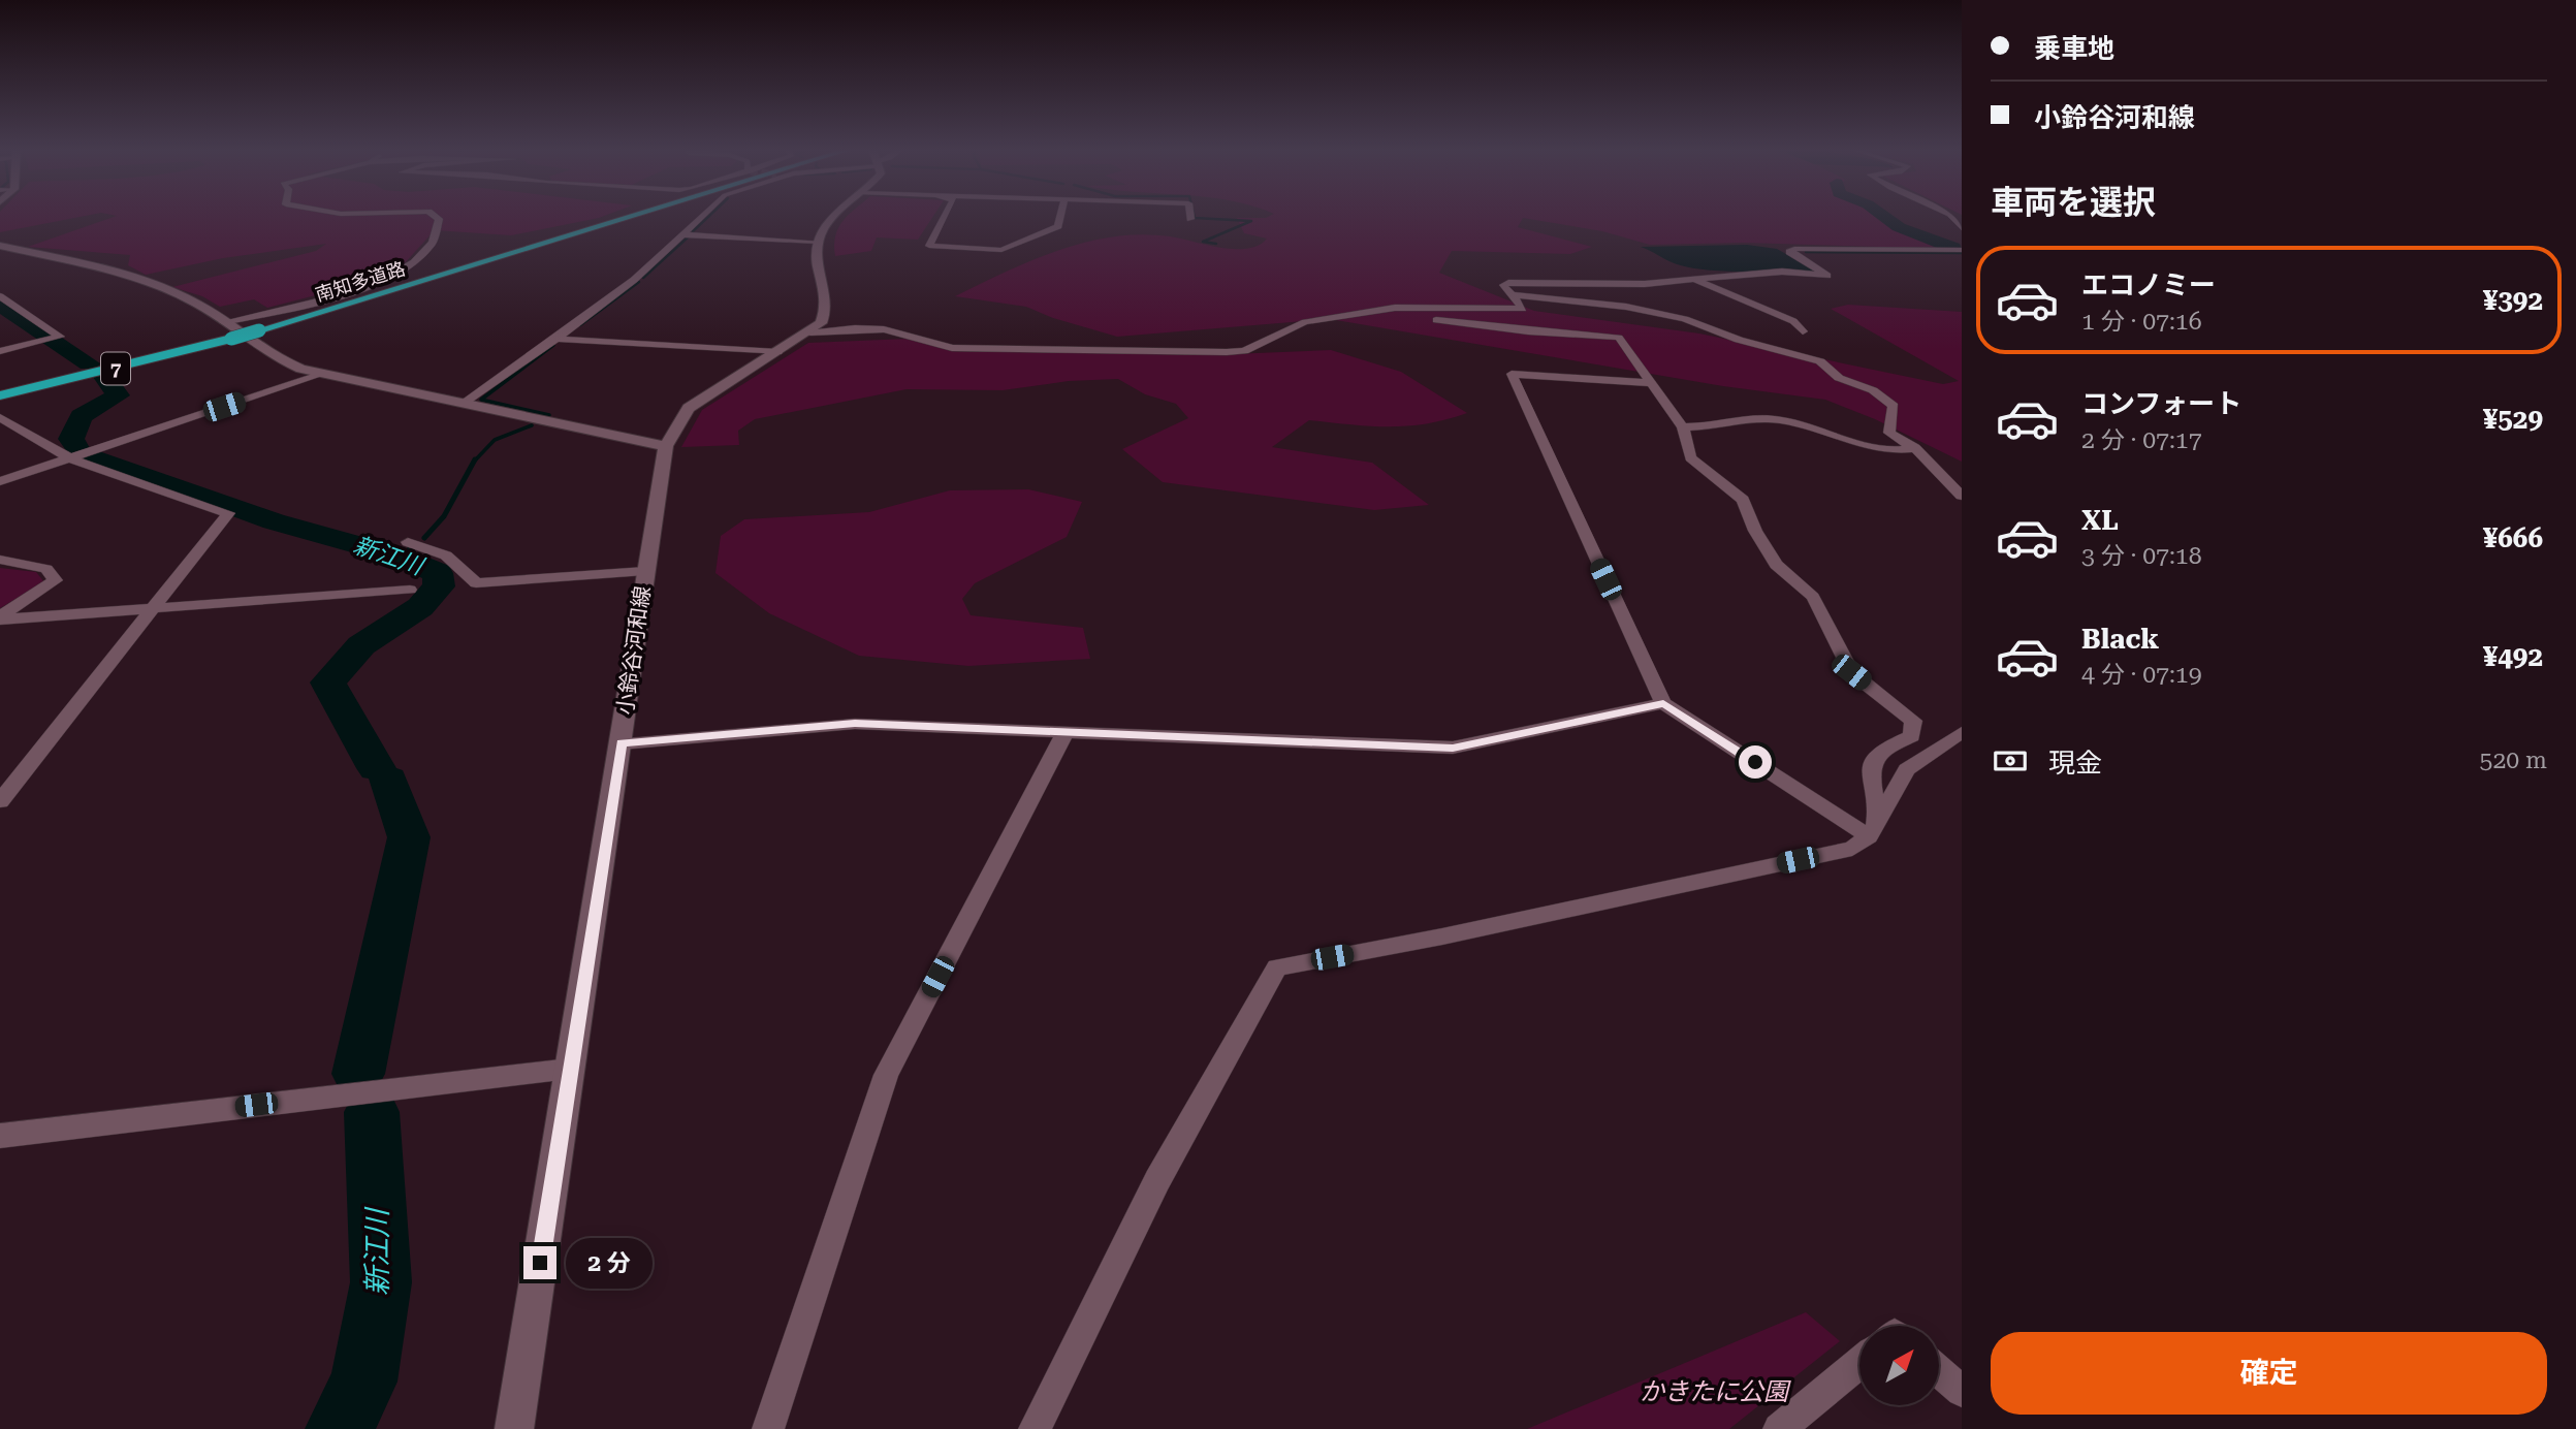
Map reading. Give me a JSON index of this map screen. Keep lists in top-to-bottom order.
{
  "streets": {
    "highway": ["南知多道路", "7"],
    "main road": ["小鈴谷河和線"]
  },
  "water": ["新江川"],
  "parks": ["かきたに公園"],
  "north": "top right",
  "page": {
    "banner": ["乗車地", "小鈴谷河和線"],
    "heading": "車両を選択",
    "list": [
      {
        "name": "エコノミー",
        "note": "1 分 · 07:16",
        "value": "¥392"
      },
      {
        "name": "コンフォート",
        "note": "2 分 · 07:17",
        "value": "¥529"
      },
      {
        "name": "XL",
        "note": "3 分 · 07:18",
        "value": "¥666"
      },
      {
        "name": "Black",
        "note": "4 分 · 07:19",
        "value": "¥492"
      }
    ],
    "pay": ["現金", "520 m"],
    "bubble": "2 分",
    "buttons": "確定"
  }
}
